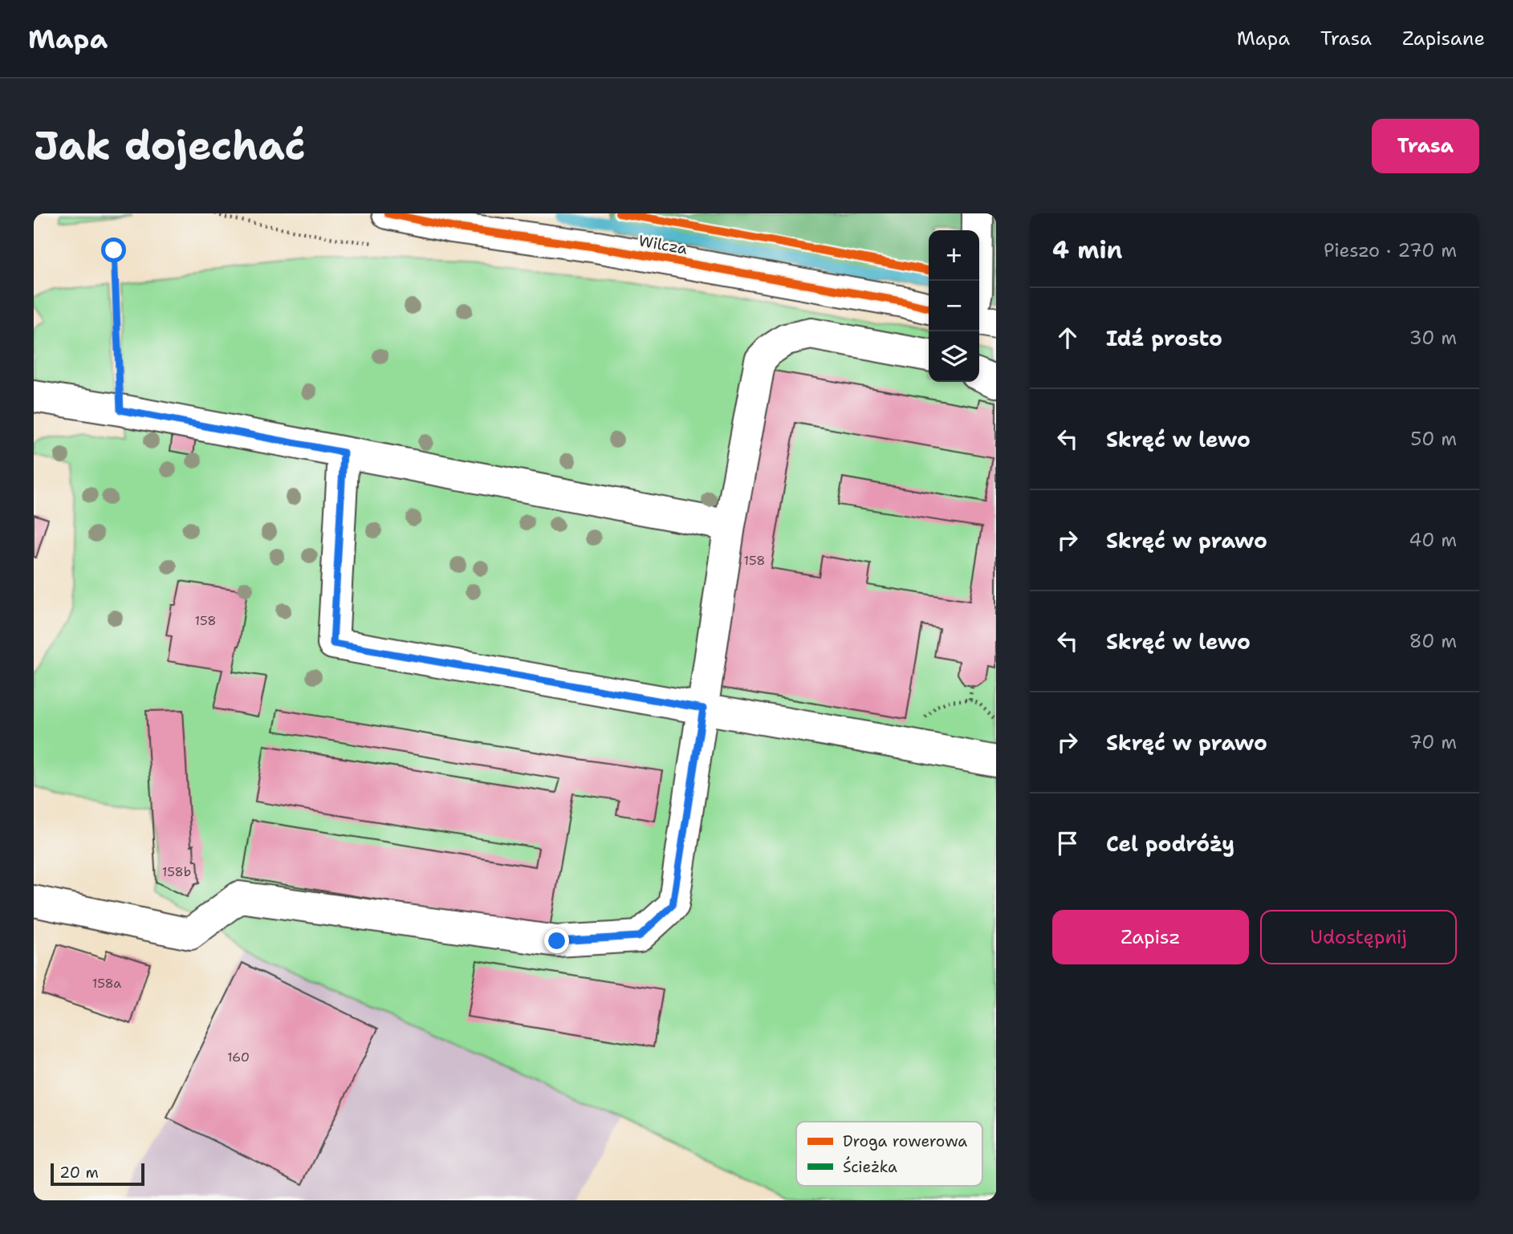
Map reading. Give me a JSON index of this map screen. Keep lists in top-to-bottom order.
{
  "streets": {
    "street": ["Wilcza"]
  },
  "house_numbers": [
    "158",
    "158",
    "158b",
    "158a",
    "160"
  ],
  "legend": ["Droga rowerowa", "Ścieżka"],
  "scale_bar": "20 m",
  "page": {
    "header": "Mapa",
    "nav": ["Mapa", "Trasa", "Zapisane"],
    "buttons": [
      "Trasa",
      ["Zapisz", "Udostępnij"]
    ],
    "title": "Jak dojechać",
    "heading": ["4 min", "Pieszo · 270 m"],
    "map_buttons": ["+", "−"],
    "list": [
      ["Idź prosto", "30 m"],
      ["Skręć w lewo", "50 m"],
      ["Skręć w prawo", "40 m"],
      ["Skręć w lewo", "80 m"],
      ["Skręć w prawo", "70 m"],
      "Cel podróży"
    ],
    "scale": "20 m"
  }
}
